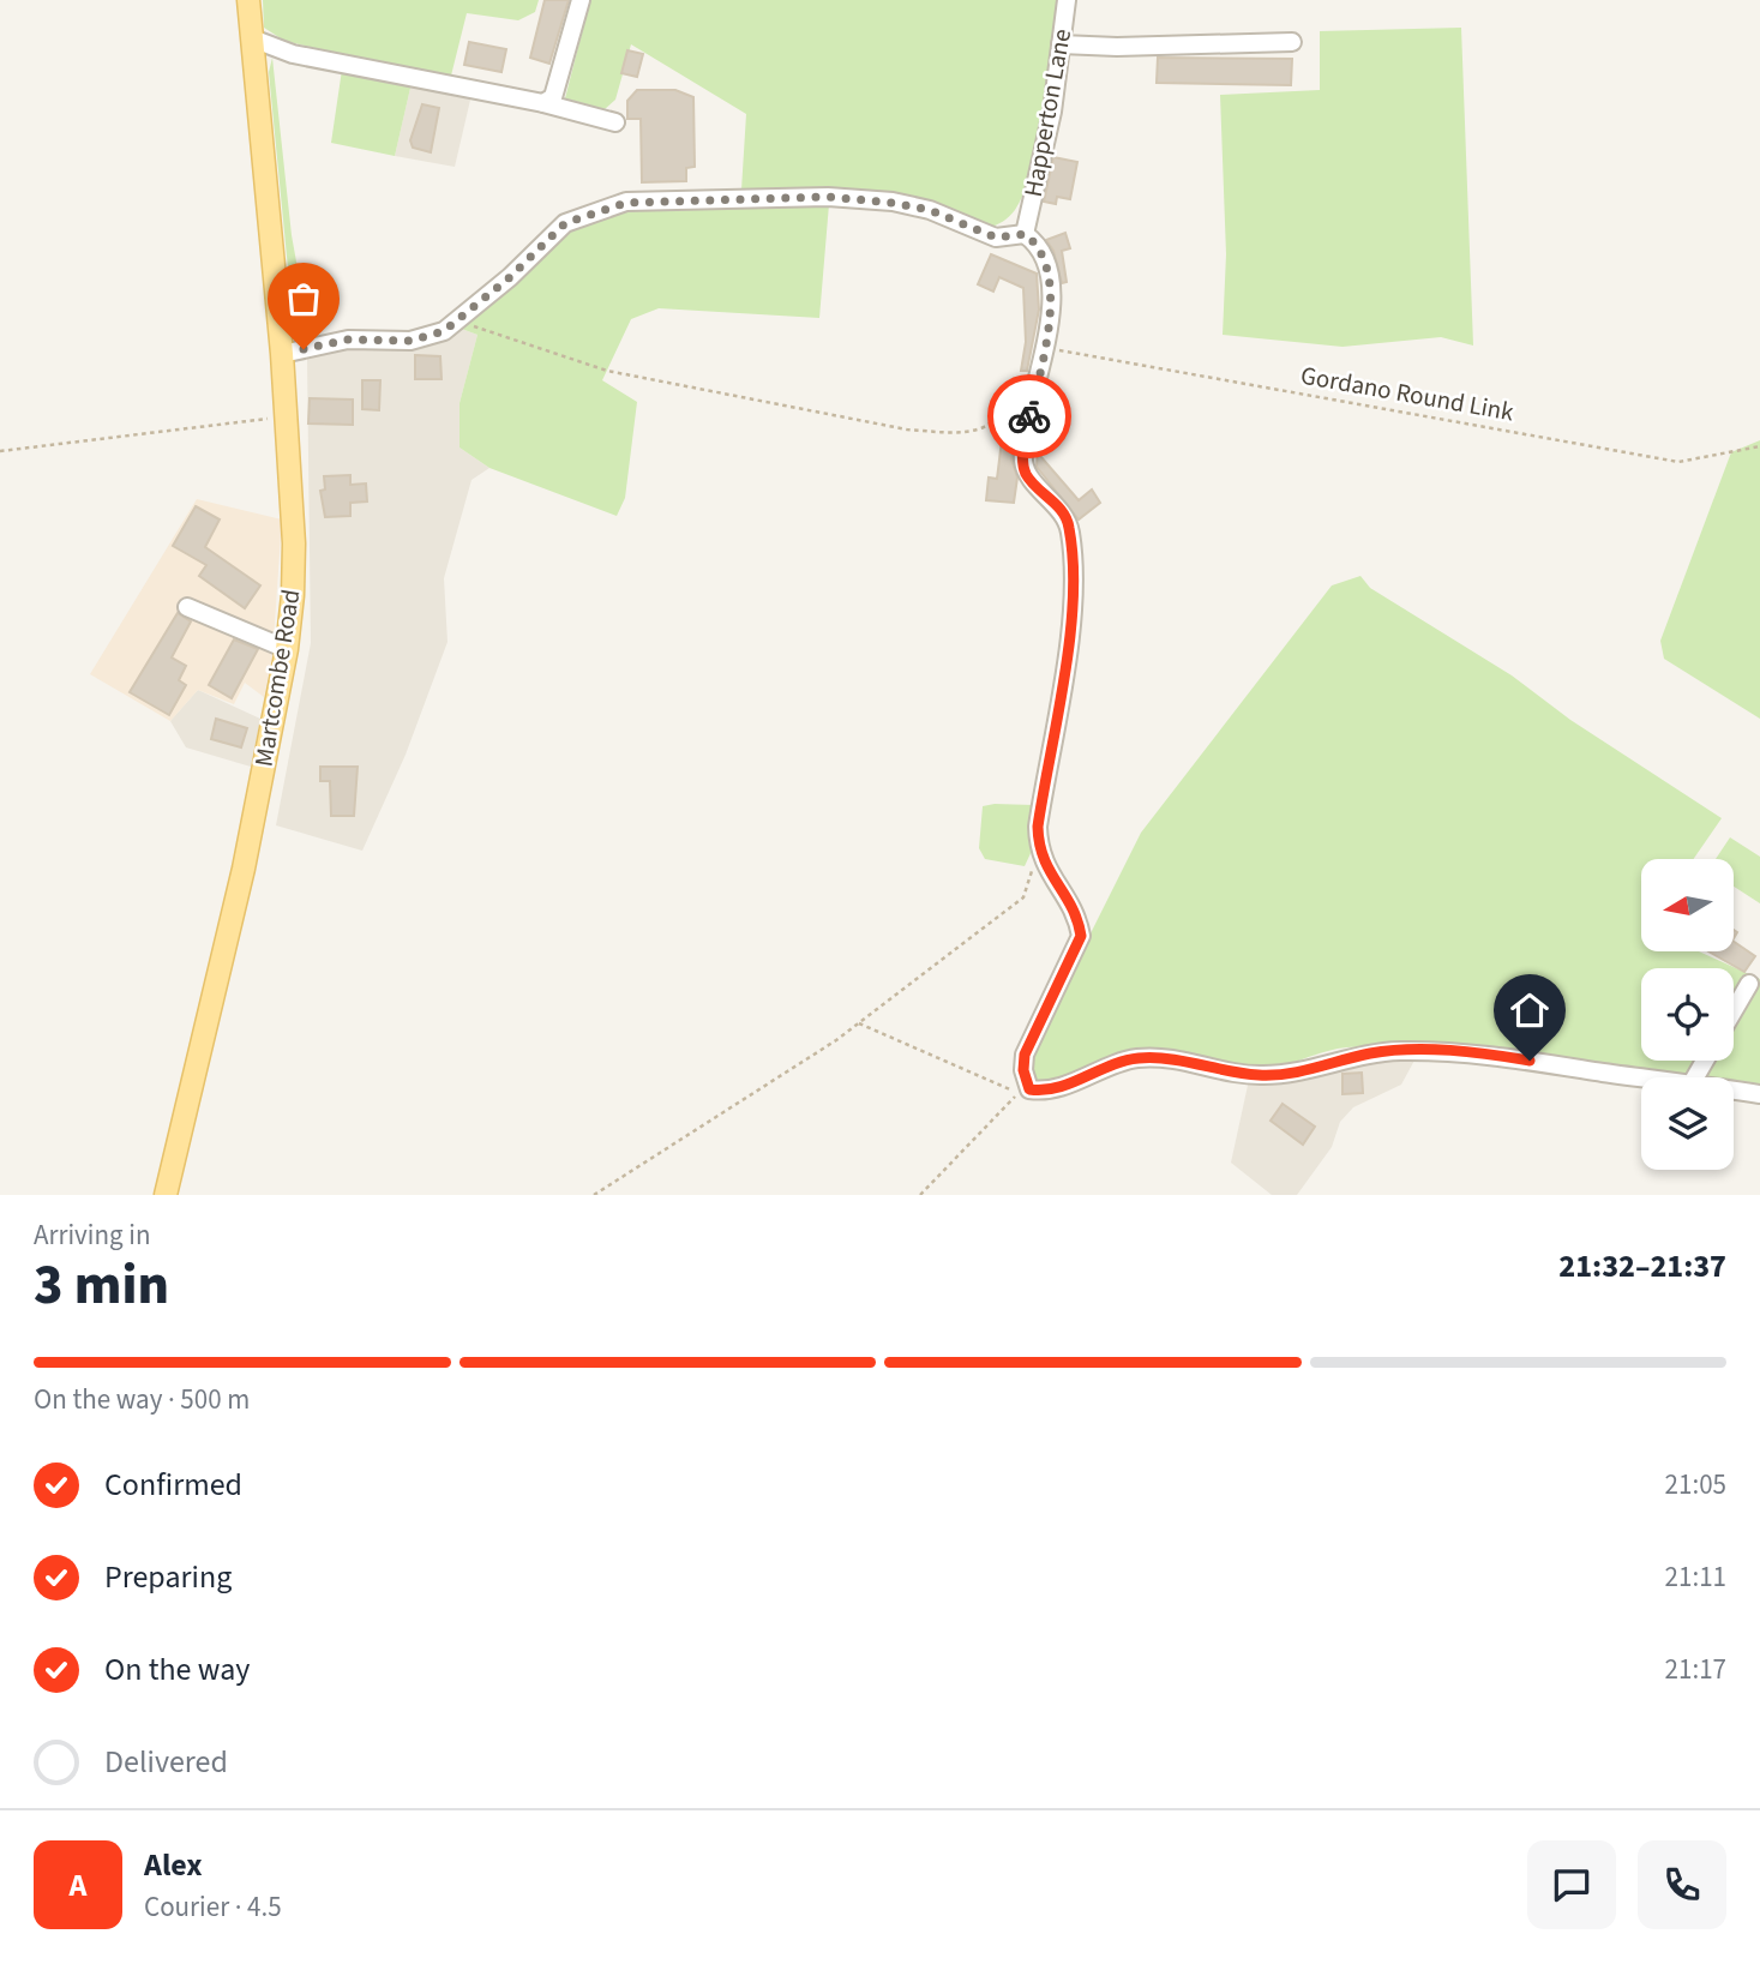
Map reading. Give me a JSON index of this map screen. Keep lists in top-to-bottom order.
{
  "streets": {
    "main road": ["Martcombe Road"],
    "street": ["Happerton Lane"],
    "path": ["Gordano Round Link"]
  },
  "north": "left",
  "page": {
    "heading": ["3 min", "Arriving in", "21:32–21:37"],
    "panel": ["Alex", "Courier · 4.5"],
    "bar": "On the way · 500 m",
    "list": [
      ["Confirmed", "21:05"],
      ["Preparing", "21:11"],
      ["On the way", "21:17"],
      "Delivered"
    ],
    "round": "A"
  }
}
